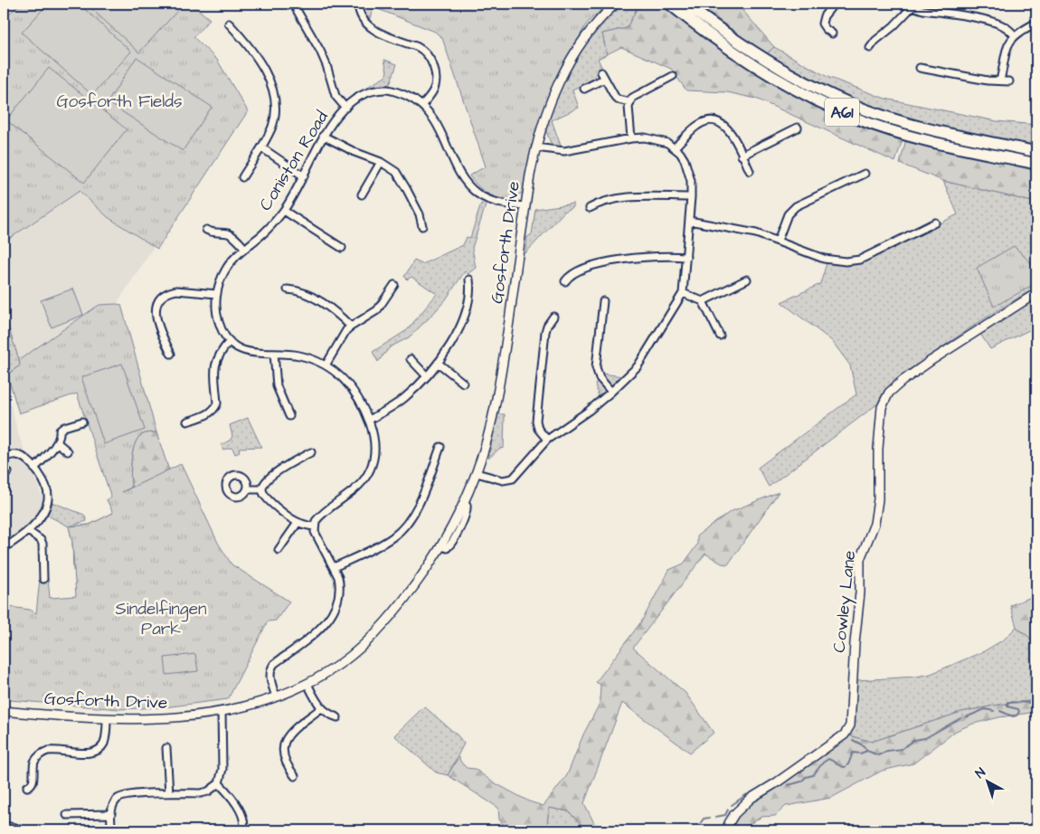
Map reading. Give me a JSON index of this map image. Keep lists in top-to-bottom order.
{
  "streets": {
    "highway": ["A61"],
    "street": ["Coniston Road", "Gosforth Drive", "Cowley Lane"]
  },
  "crossings": [
    ["Coniston Road", "Gosforth Drive"]
  ],
  "parks": ["Gosforth Fields", "Sindelfingen Park"],
  "north": "top left"
}
